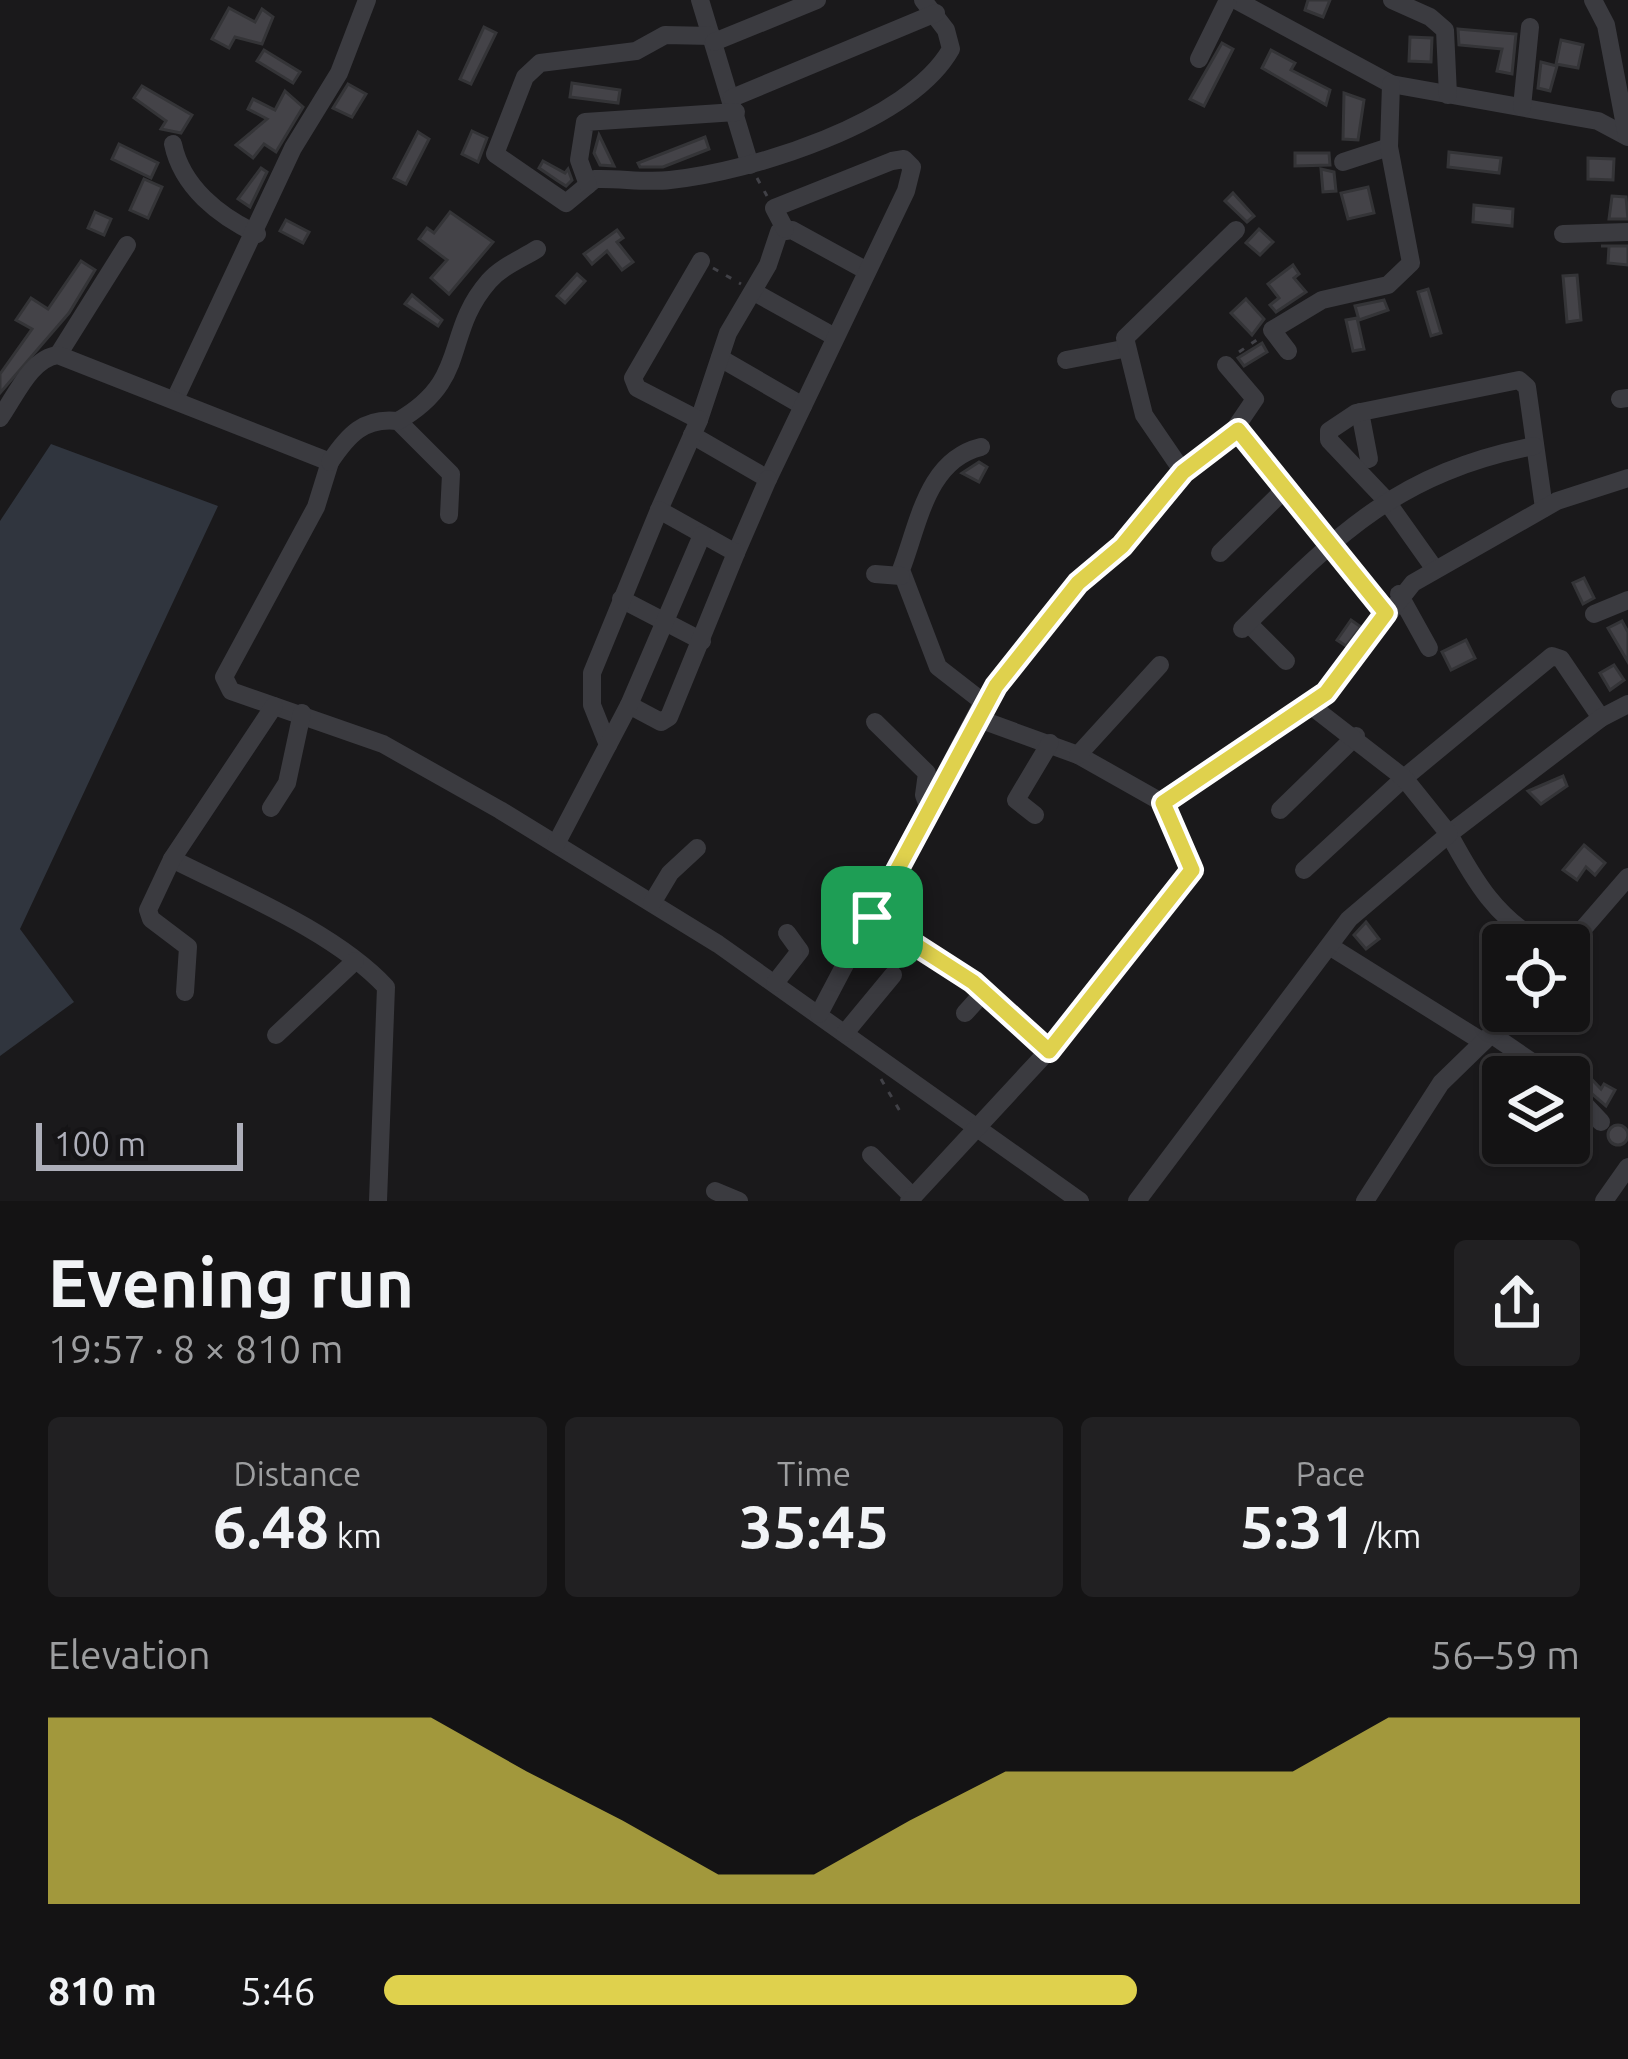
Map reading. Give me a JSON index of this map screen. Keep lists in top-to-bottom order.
{
  "scale_bar": "100 m",
  "page": {
    "scale": "100 m",
    "heading": ["Evening run", "19:57 · 8 × 810 m"],
    "stats": [
      ["Distance", "6.48 km"],
      ["Time", "35:45"],
      ["Pace", "5:31 /km"]
    ],
    "chart": ["Elevation", "56–59 m"],
    "list": [
      {
        "name": "810 m",
        "note": "5:46"
      }
    ]
  }
}
